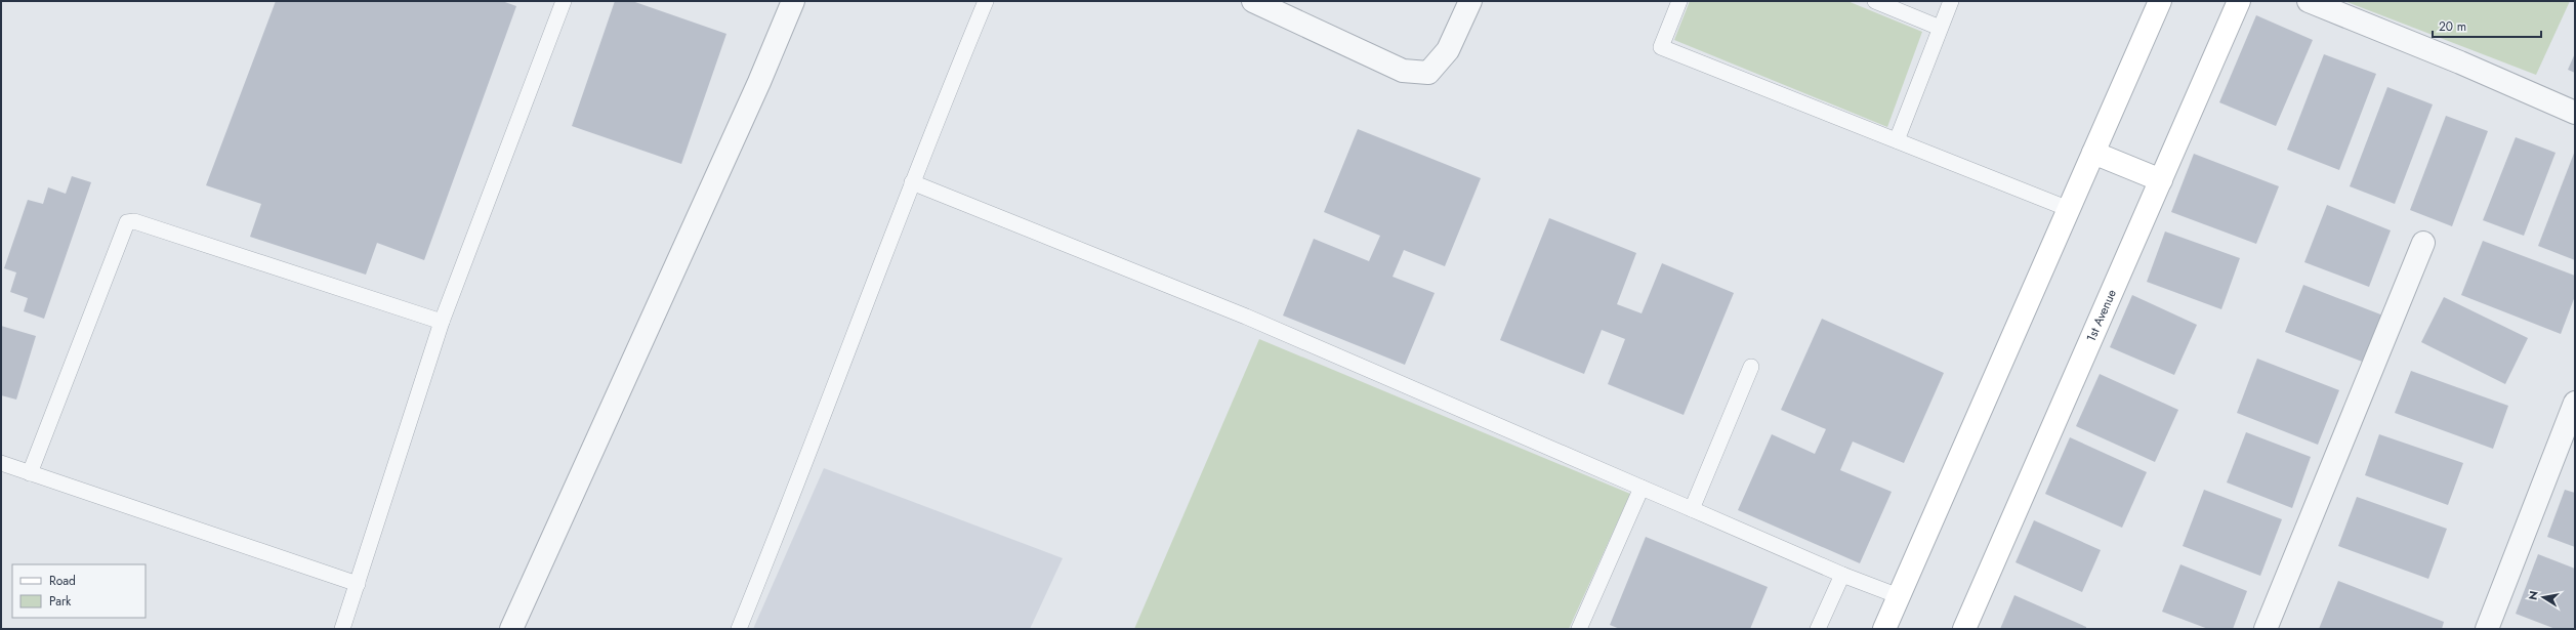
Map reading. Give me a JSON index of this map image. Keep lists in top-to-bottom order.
{
  "streets": {
    "main road": ["1st Avenue"]
  },
  "legend": ["Road", "Park"],
  "scale_bar": "20 m",
  "north": "left"
}
